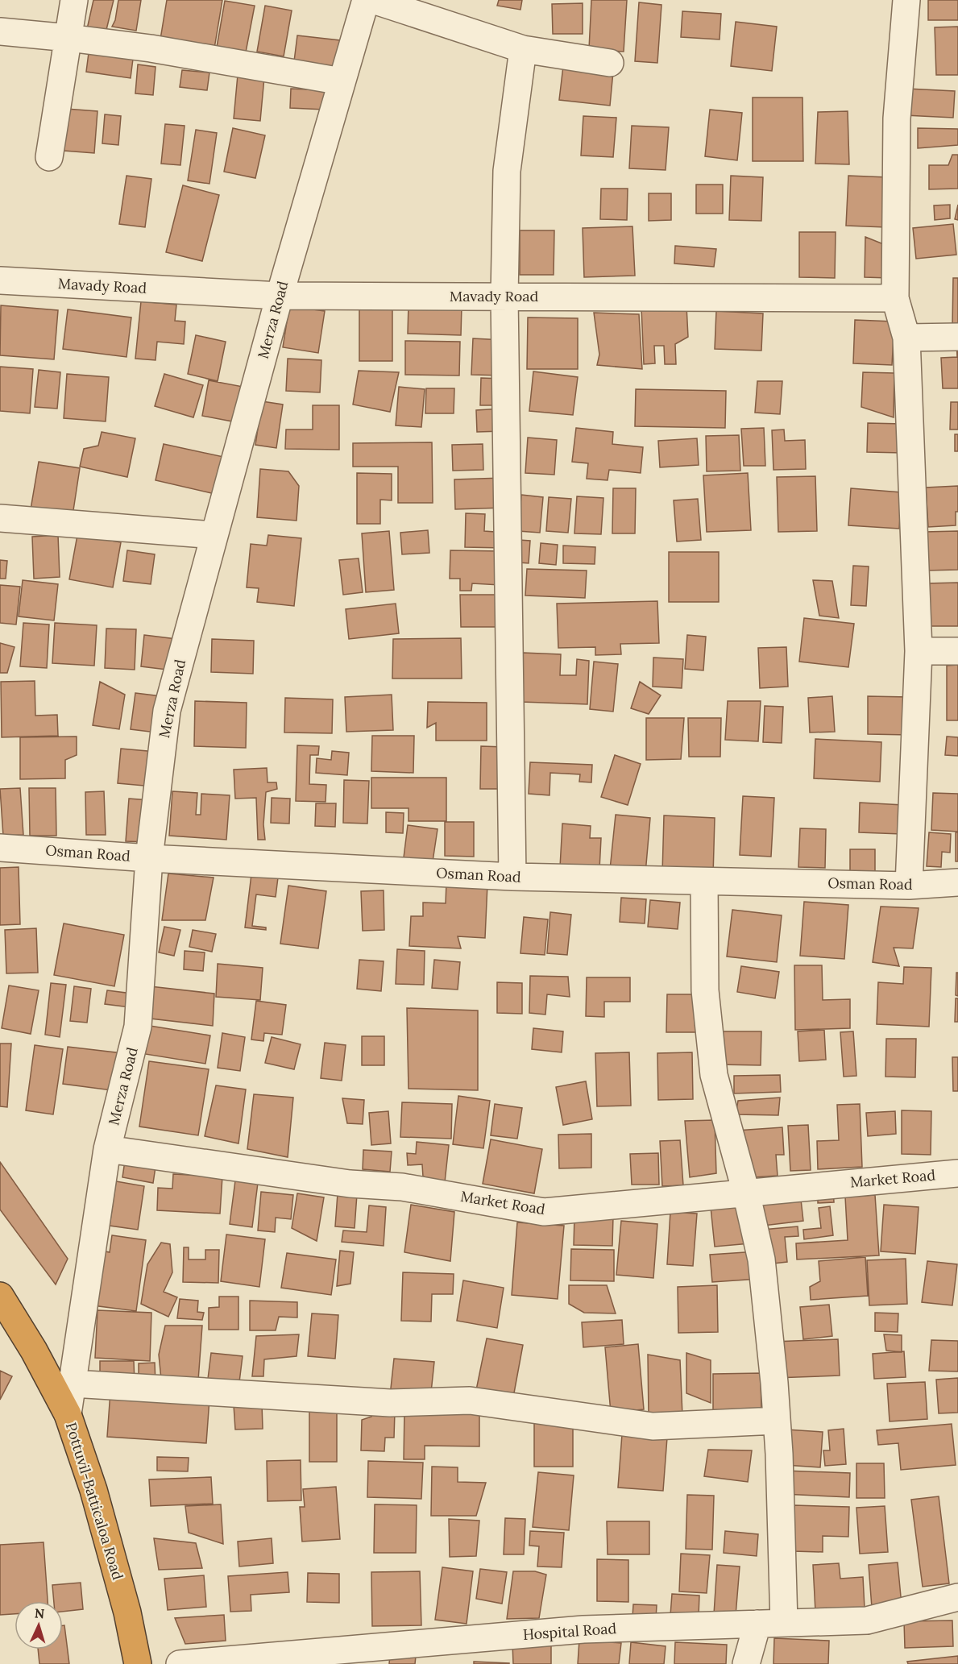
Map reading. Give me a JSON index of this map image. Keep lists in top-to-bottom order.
{
  "streets": {
    "highway": ["Pottuvil-Batticaloa Road"],
    "street": [
      "Mavady Road",
      "Merza Road",
      "Osman Road",
      "Market Road",
      "Hospital Road"
    ]
  },
  "crossings": [
    ["Mavady Road", "Merza Road"],
    ["Merza Road", "Osman Road"],
    ["Merza Road", "Market Road"],
    ["Merza Road", "Pottuvil-Batticaloa Road"]
  ],
  "north": "top"
}
